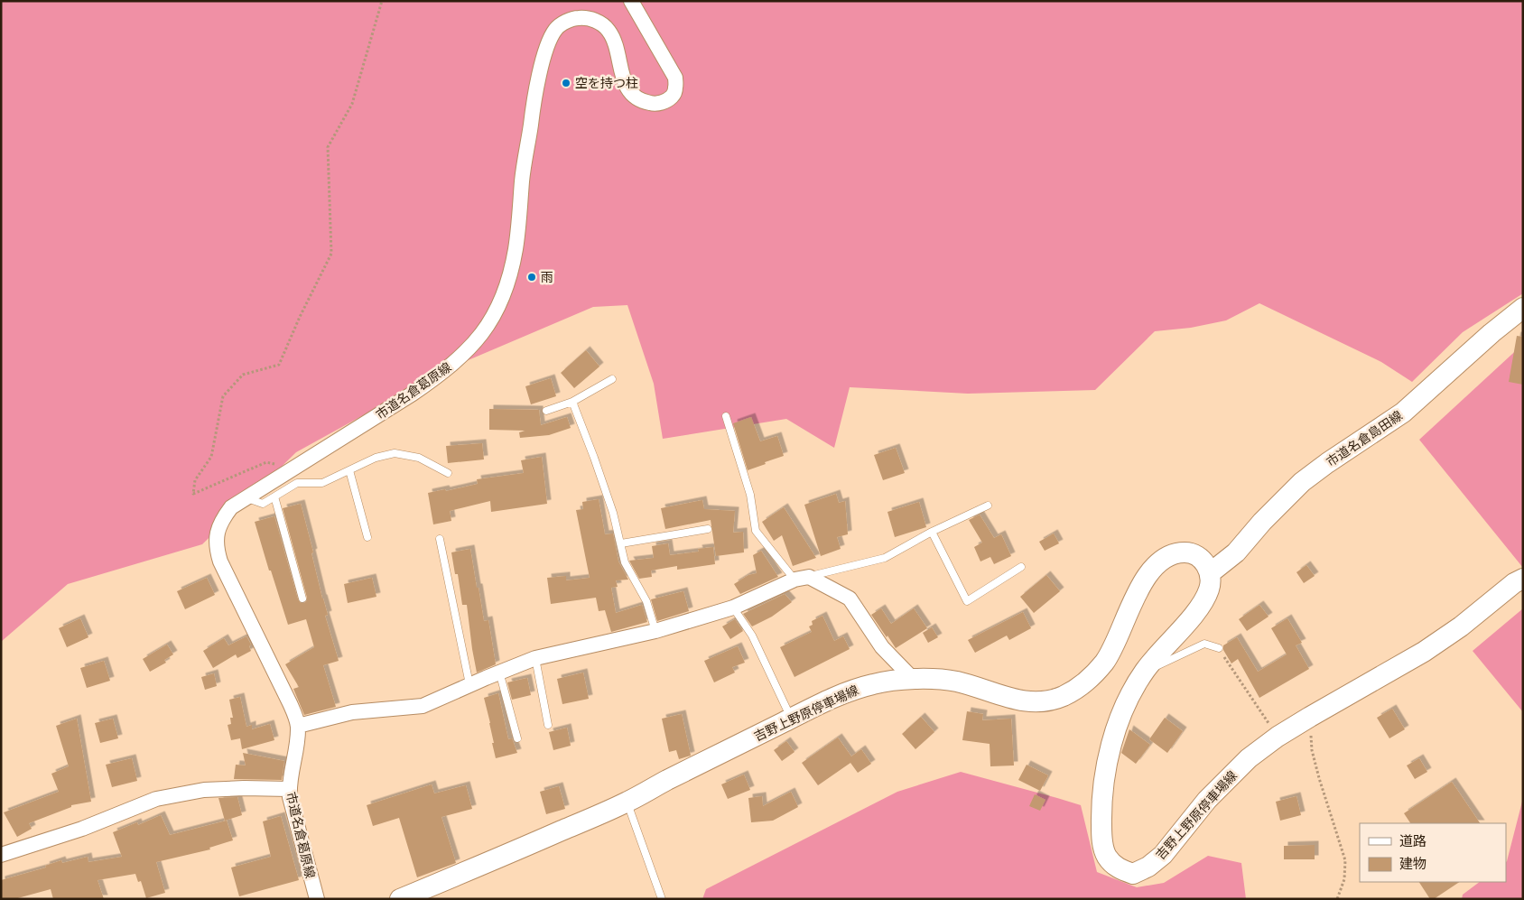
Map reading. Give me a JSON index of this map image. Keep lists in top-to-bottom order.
{
  "streets": {
    "main road": ["市道名倉島田線", "吉野上野原停車場線"],
    "street": ["市道名倉葛原線"]
  },
  "crossings": [
    ["市道名倉島田線", "吉野上野原停車場線"]
  ],
  "places": ["空を持つ柱", "雨"],
  "legend": ["道路", "建物"]
}
